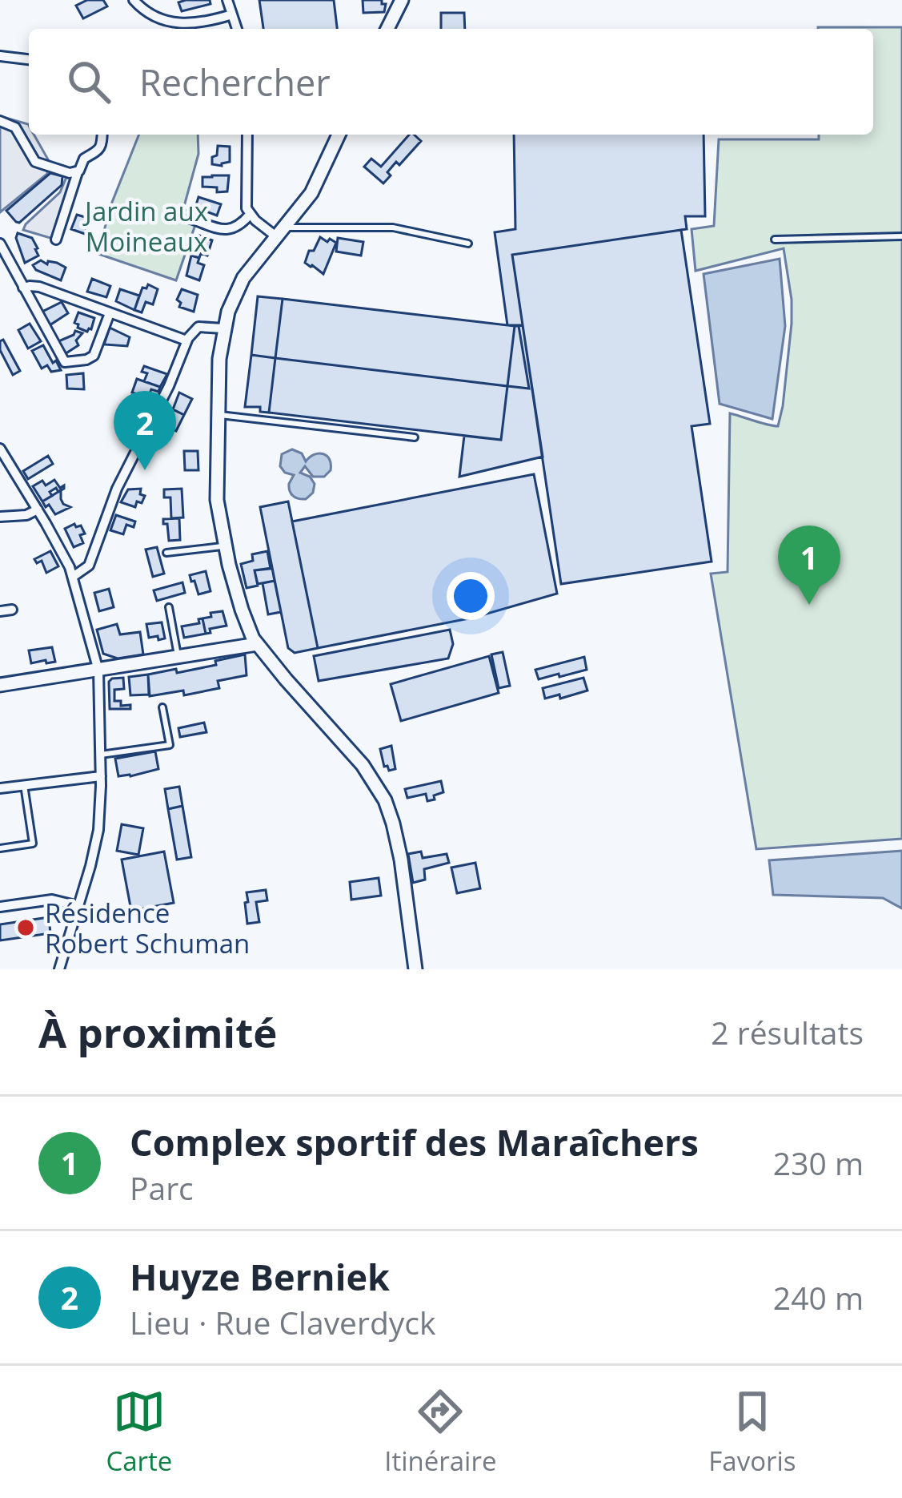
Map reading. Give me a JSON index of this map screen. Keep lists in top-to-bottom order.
{
  "parks": ["Jardin aux Moineaux"],
  "places": ["Résidence Robert Schuman"],
  "page": {
    "search": "Rechercher",
    "pins": ["2", "1"],
    "heading": ["À proximité", "2 résultats"],
    "list": [
      {
        "mark": "1",
        "name": "Complex sportif des Maraîchers",
        "note": "Parc",
        "value": "230 m"
      },
      {
        "mark": "2",
        "name": "Huyze Berniek",
        "note": "Lieu · Rue Claverdyck",
        "value": "240 m"
      }
    ],
    "nav": ["Carte", "Itinéraire", "Favoris"]
  }
}
